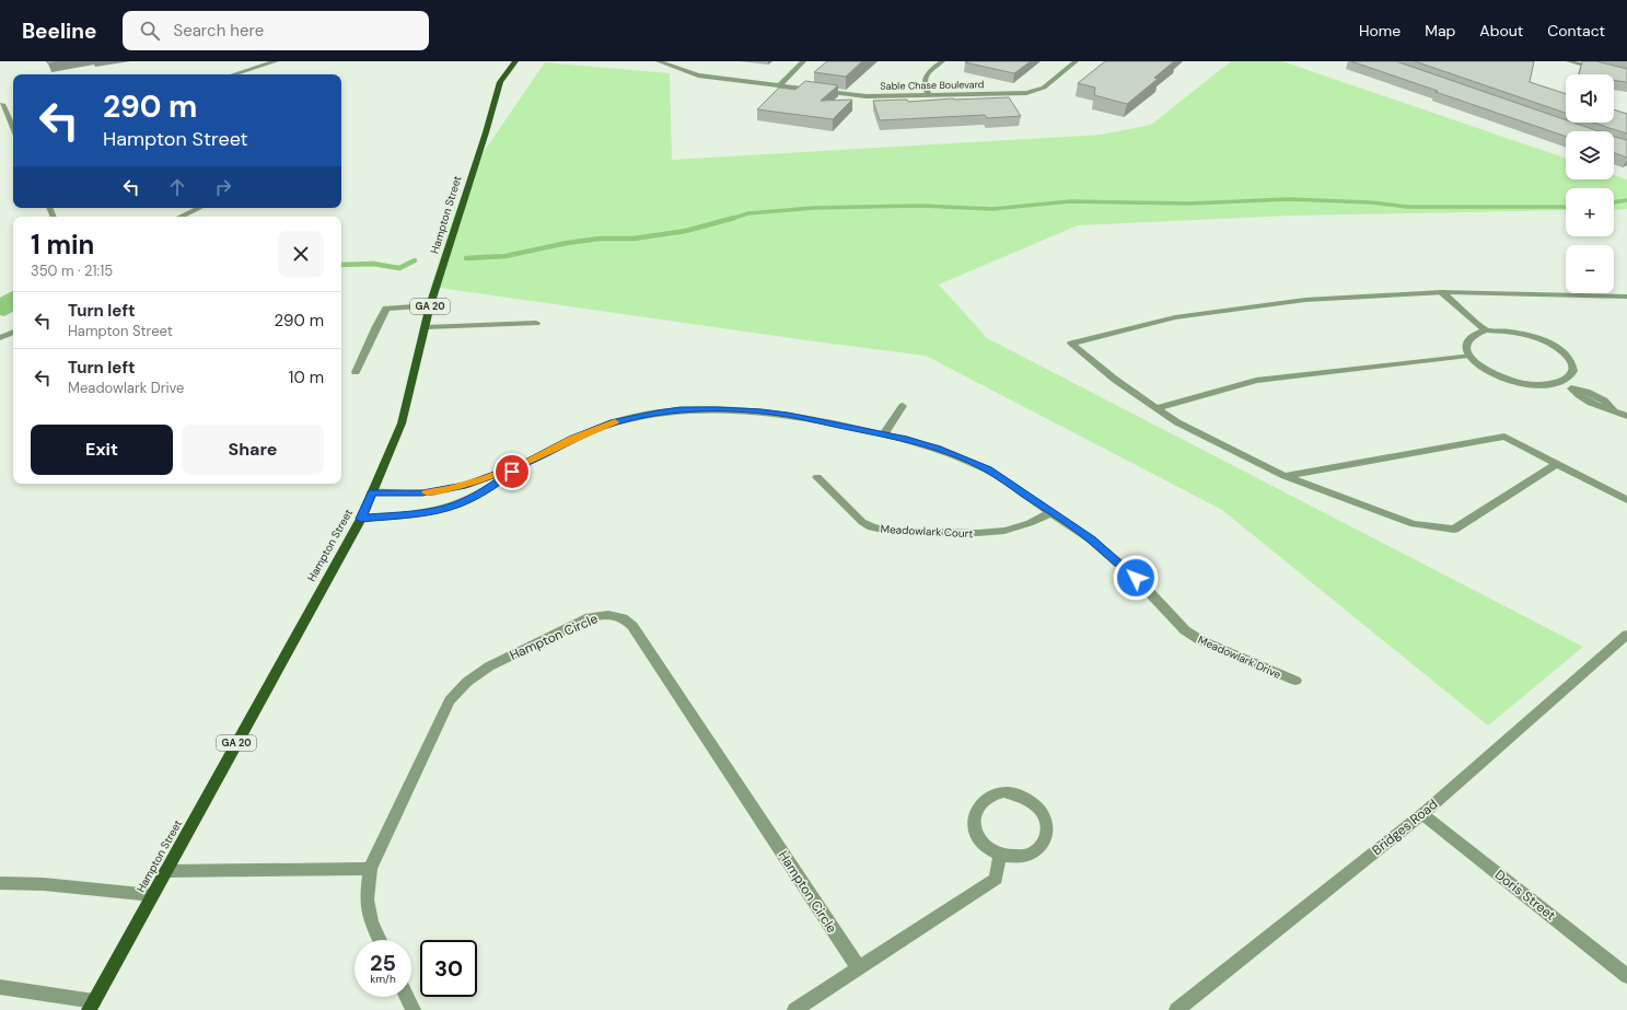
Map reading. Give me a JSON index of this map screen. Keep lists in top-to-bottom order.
{
  "streets": {
    "main road": ["Hampton Street", "GA 20"],
    "street": [
      "Sable Chase Boulevard",
      "Meadowlark Court",
      "Hampton Circle",
      "Meadowlark Drive",
      "Bridges Road",
      "Doris Street"
    ]
  },
  "crossings": [
    ["Hampton Street", "Meadowlark Drive"],
    ["Meadowlark Court", "Meadowlark Drive"],
    ["Bridges Road", "Doris Street"]
  ],
  "page": {
    "header": "Beeline",
    "search": "Search here",
    "nav": [
      "Home",
      "Map",
      "About",
      "Contact"
    ],
    "map_buttons": ["+", "−"],
    "turn": ["290 m", "Hampton Street"],
    "heading": ["1 min", "350 m · 21:15"],
    "list": [
      {
        "name": "Turn left",
        "note": "Hampton Street",
        "value": "290 m"
      },
      {
        "name": "Turn left",
        "note": "Meadowlark Drive",
        "value": "10 m"
      }
    ],
    "buttons": ["Exit", "Share"],
    "speed": "25 km/h",
    "limit": "30"
  }
}
